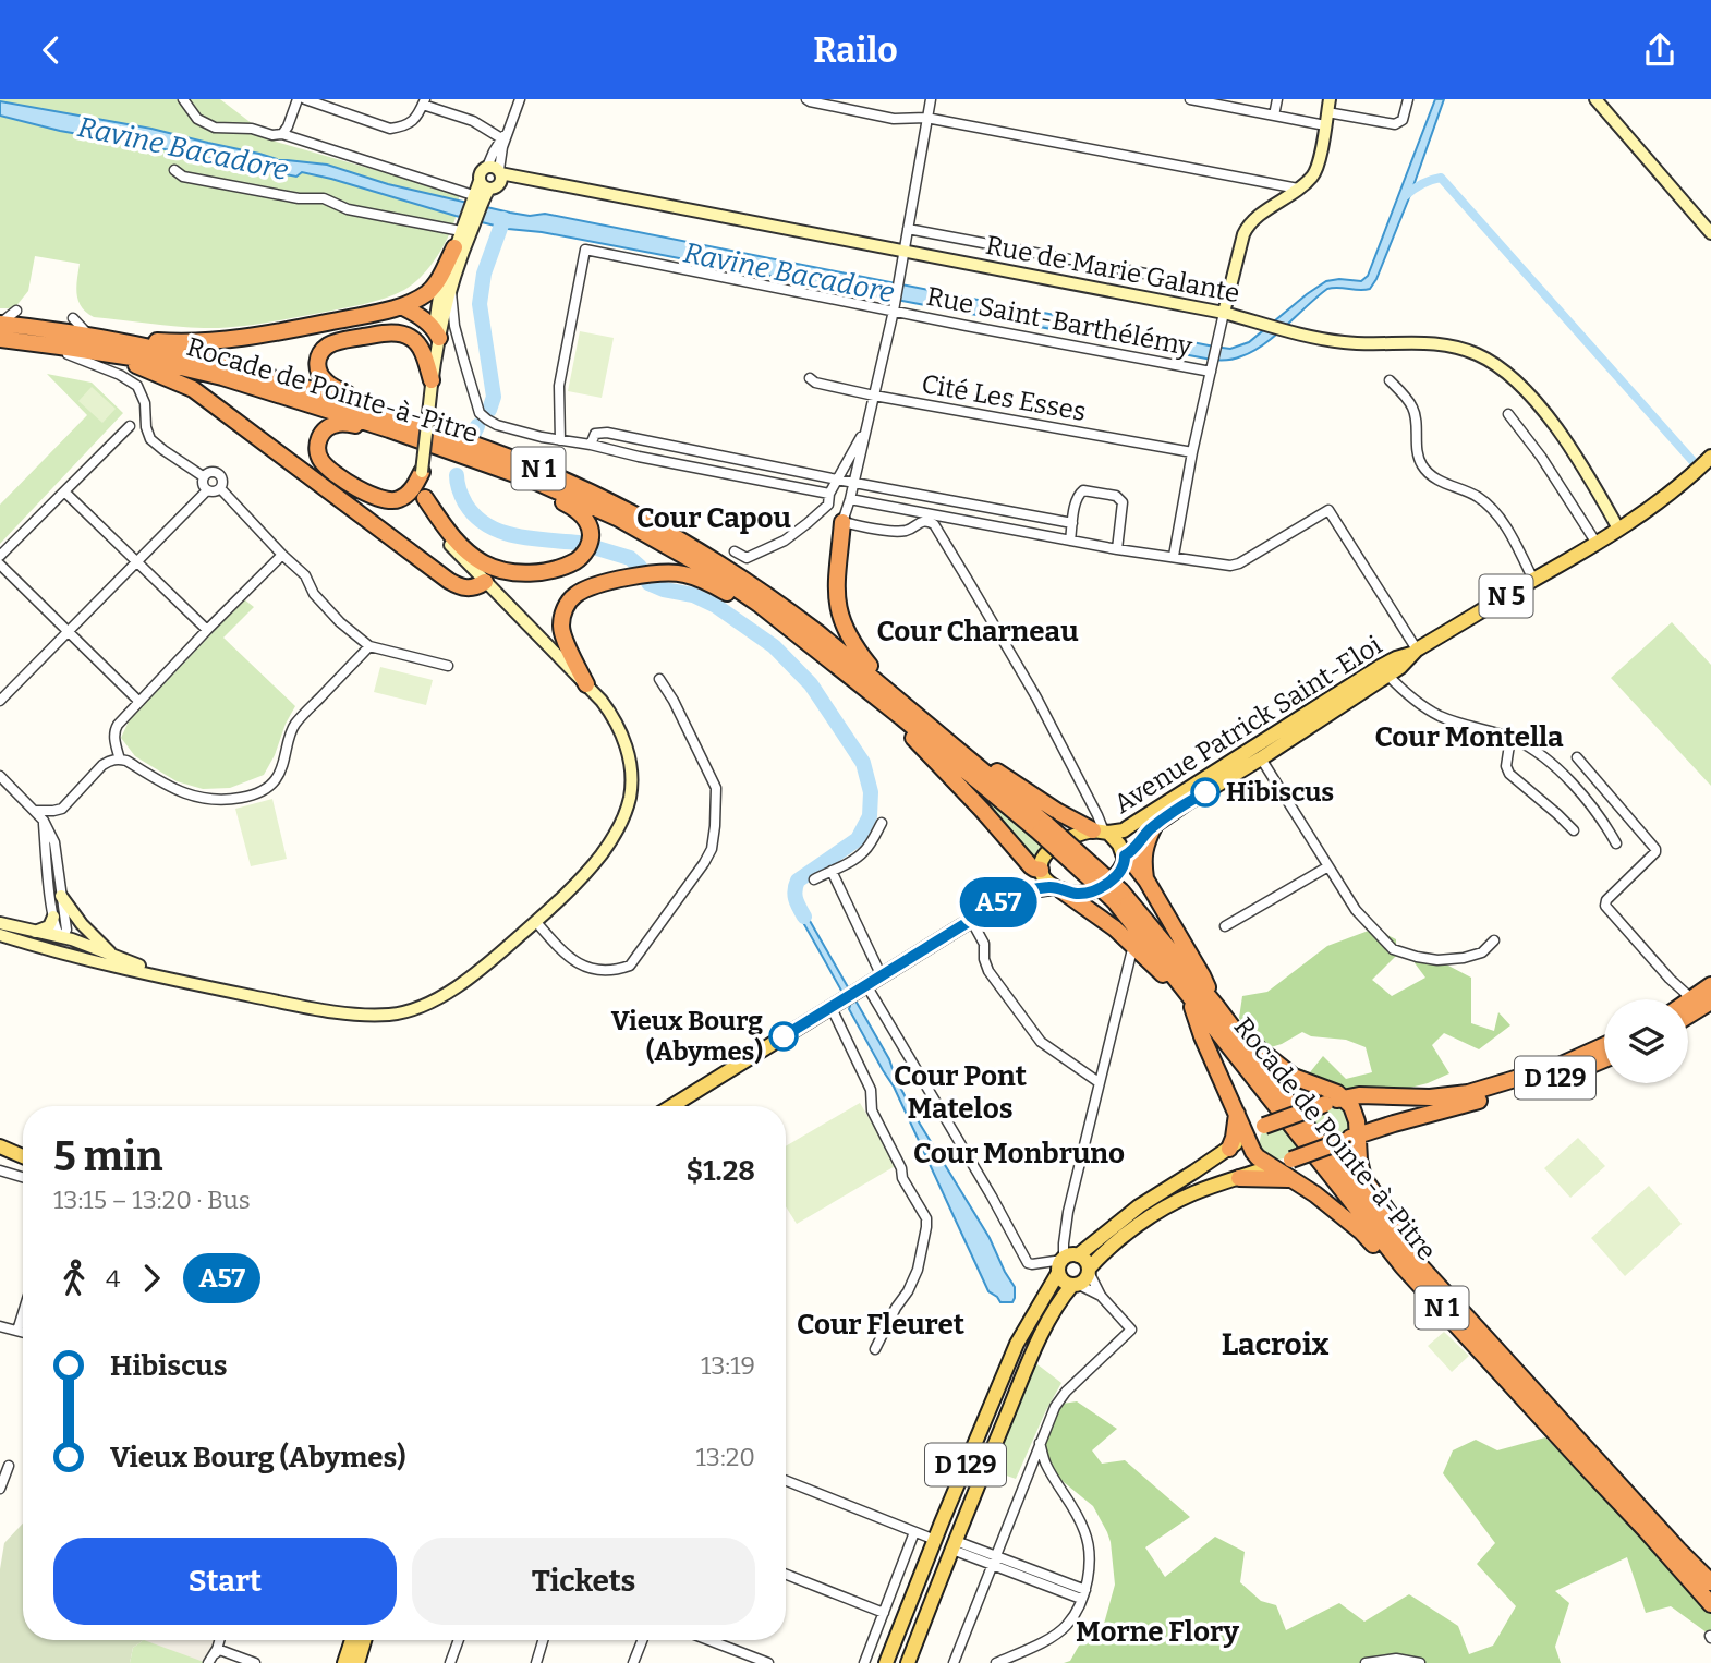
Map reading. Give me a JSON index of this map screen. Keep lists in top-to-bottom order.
{
  "streets": {
    "highway": ["Rocade de Pointe-à-Pitre", "N 1", "D 129"],
    "main road": ["Rue de Marie Galante", "N 5", "Avenue Patrick Saint-Eloi"],
    "street": ["Rue Saint-Barthélémy", "Cité Les Esses"]
  },
  "crossings": [
    ["Rue de Marie Galante", "Avenue Patrick Saint-Eloi"],
    ["Rocade de Pointe-à-Pitre", "N 1"]
  ],
  "districts": [
    "Cour Capou",
    "Cour Charneau",
    "Cour Montella",
    "Cour Pont Matelos",
    "Cour Monbruno",
    "Cour Fleuret",
    "Lacroix",
    "Morne Flory"
  ],
  "water": ["Ravine Bacadore"],
  "places": ["Hibiscus", "Vieux Bourg (Abymes)"],
  "lines": ["bus line A57"],
  "page": {
    "header": "Railo",
    "on_map": "A57",
    "heading": ["5 min", "13:15 – 13:20 · Bus", "$1.28"],
    "legs": ["4", "A57"],
    "list": [
      {
        "name": "Hibiscus",
        "value": "13:19"
      },
      {
        "name": "Vieux Bourg (Abymes)",
        "value": "13:20"
      }
    ],
    "buttons": ["Start", "Tickets"]
  }
}
